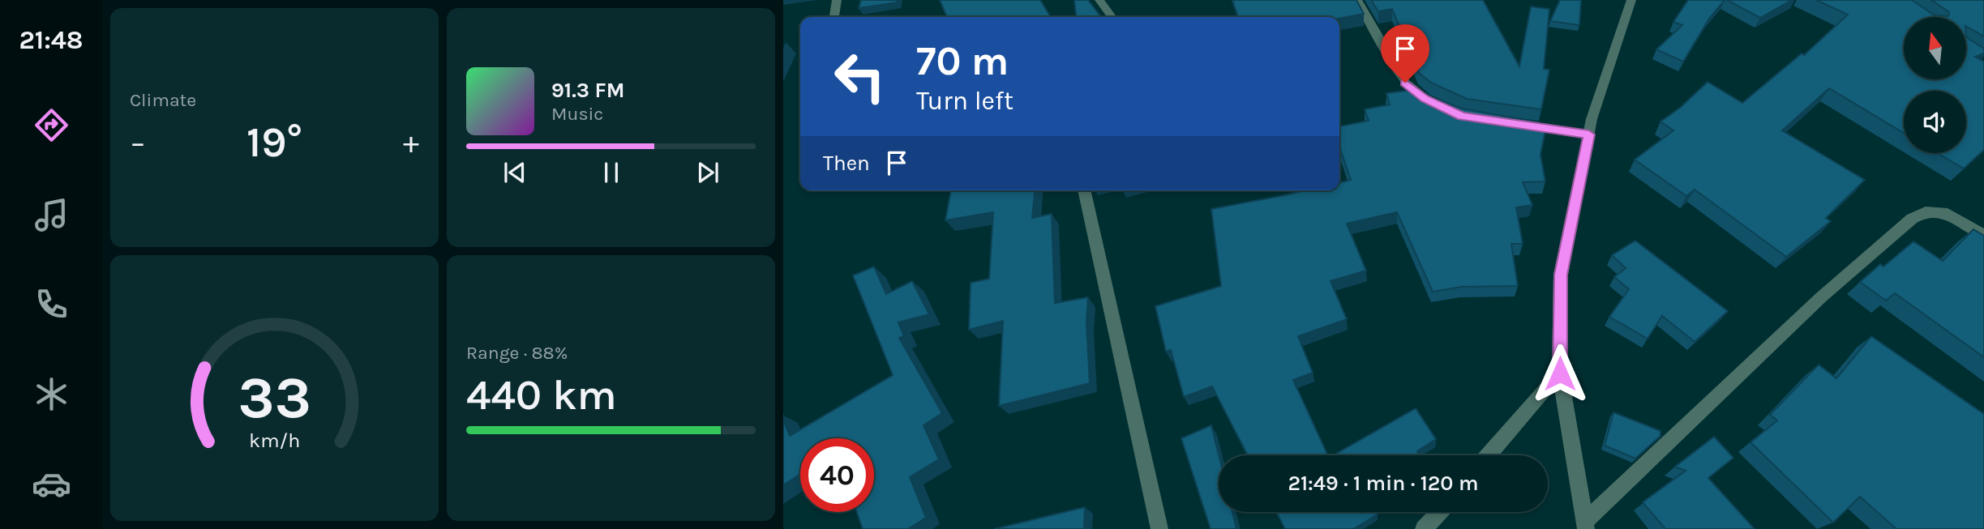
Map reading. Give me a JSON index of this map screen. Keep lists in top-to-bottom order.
{
  "north": "top",
  "page": {
    "tabs": "21:48",
    "tile": [
      "Climate",
      ["Range · 88%", "440 km"]
    ],
    "turn": ["70 m", "Turn left"],
    "song": ["91.3 FM", "Music"],
    "heat": ["−", "19°", "+"],
    "then": "Then",
    "limit": "40",
    "trip": "21:49 · 1 min · 120 m",
    "gauge": ["33", "km/h"]
  }
}
